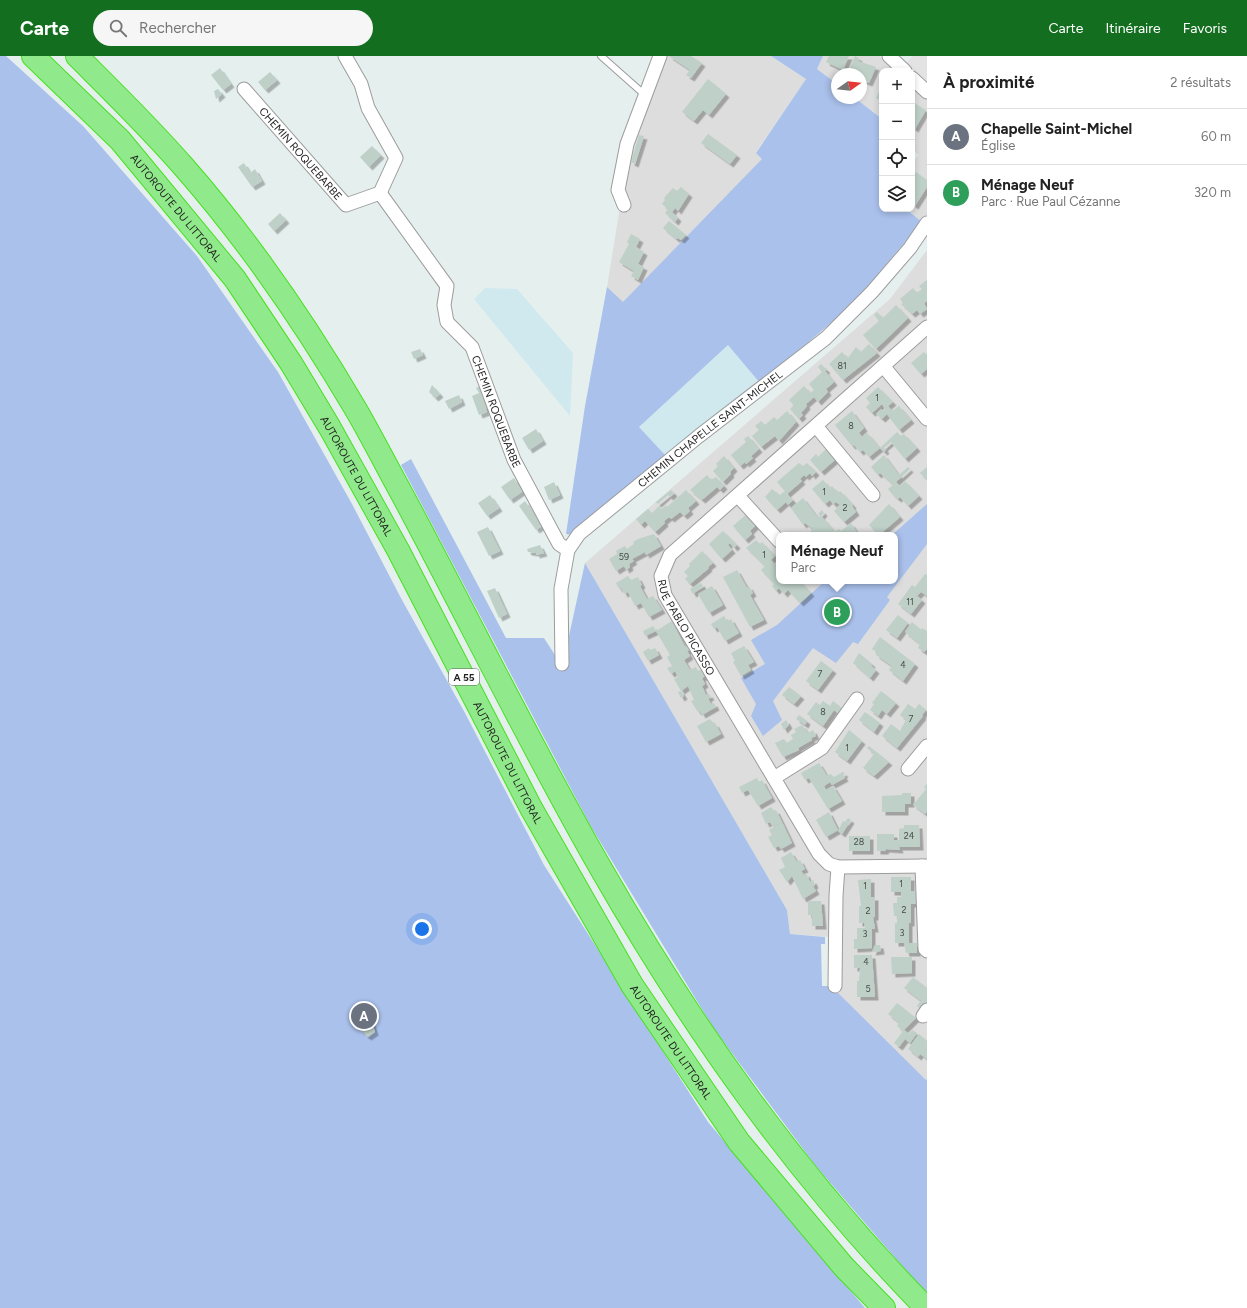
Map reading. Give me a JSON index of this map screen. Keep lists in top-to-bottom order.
{
  "streets": {
    "highway": ["AUTOROUTE DU LITTORAL", "A 55"],
    "street": ["CHEMIN ROQUEBARBE", "CHEMIN CHAPELLE SAINT-MICHEL", "RUE PABLO PICASSO"]
  },
  "crossings": [
    ["CHEMIN ROQUEBARBE", "CHEMIN CHAPELLE SAINT-MICHEL"]
  ],
  "house_numbers": [
    "81",
    "1",
    "8",
    "1",
    "2",
    "1",
    "59",
    "11",
    "4",
    "7",
    "8",
    "7",
    "1",
    "24",
    "28",
    "1",
    "1",
    "2",
    "2",
    "3",
    "3",
    "4",
    "5"
  ],
  "north": "right",
  "page": {
    "header": "Carte",
    "search": "Rechercher",
    "nav": ["Carte", "Itinéraire", "Favoris"],
    "heading": ["À proximité", "2 résultats"],
    "map_buttons": ["+", "−"],
    "list": [
      {
        "mark": "A",
        "name": "Chapelle Saint-Michel",
        "note": "Église",
        "value": "60 m"
      },
      {
        "mark": "B",
        "name": "Ménage Neuf",
        "note": "Parc · Rue Paul Cézanne",
        "value": "320 m"
      }
    ],
    "popup": ["Ménage Neuf", "Parc"],
    "pins": ["B", "A"]
  }
}
